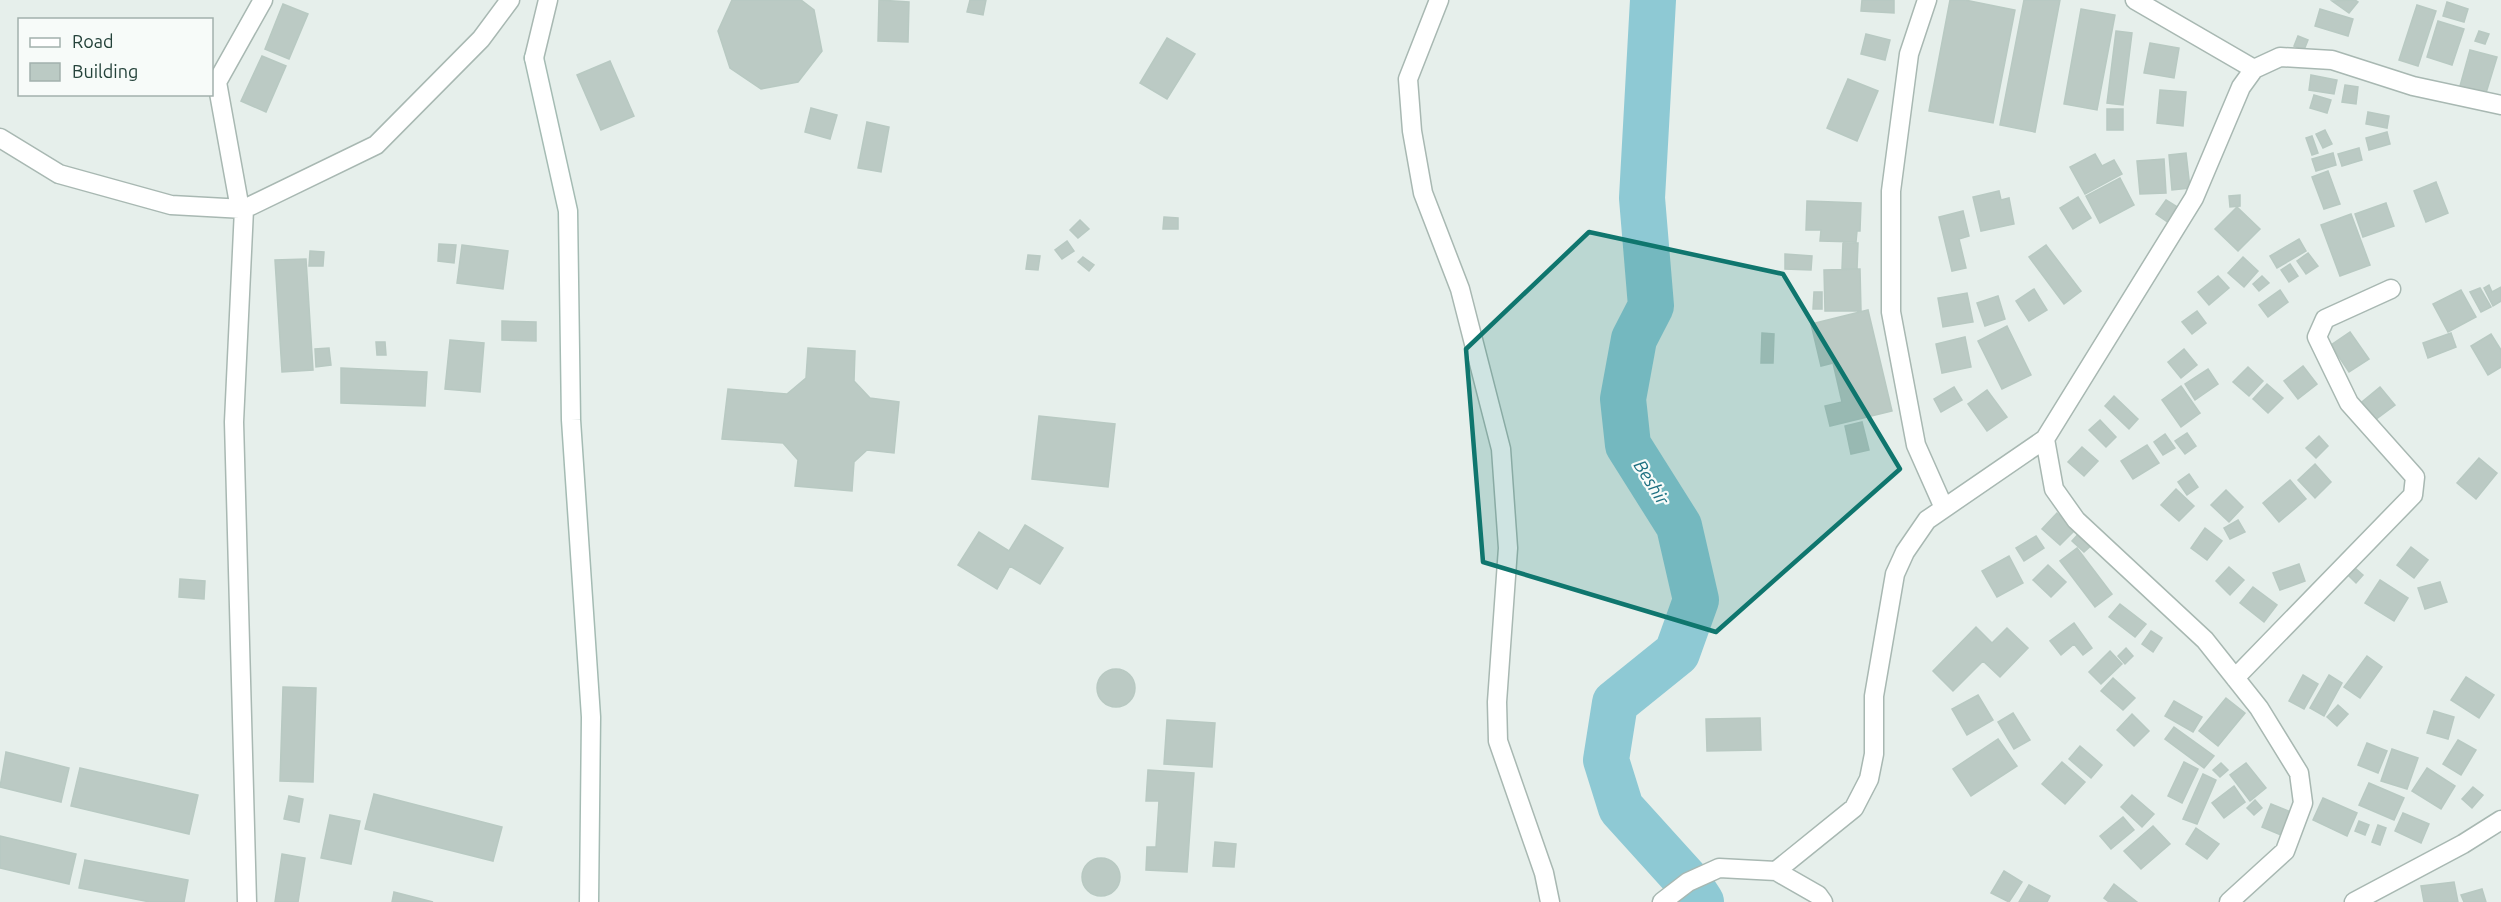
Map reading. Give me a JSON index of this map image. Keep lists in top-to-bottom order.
{
  "water": ["Beshir"],
  "legend": ["Road", "Building"]
}
